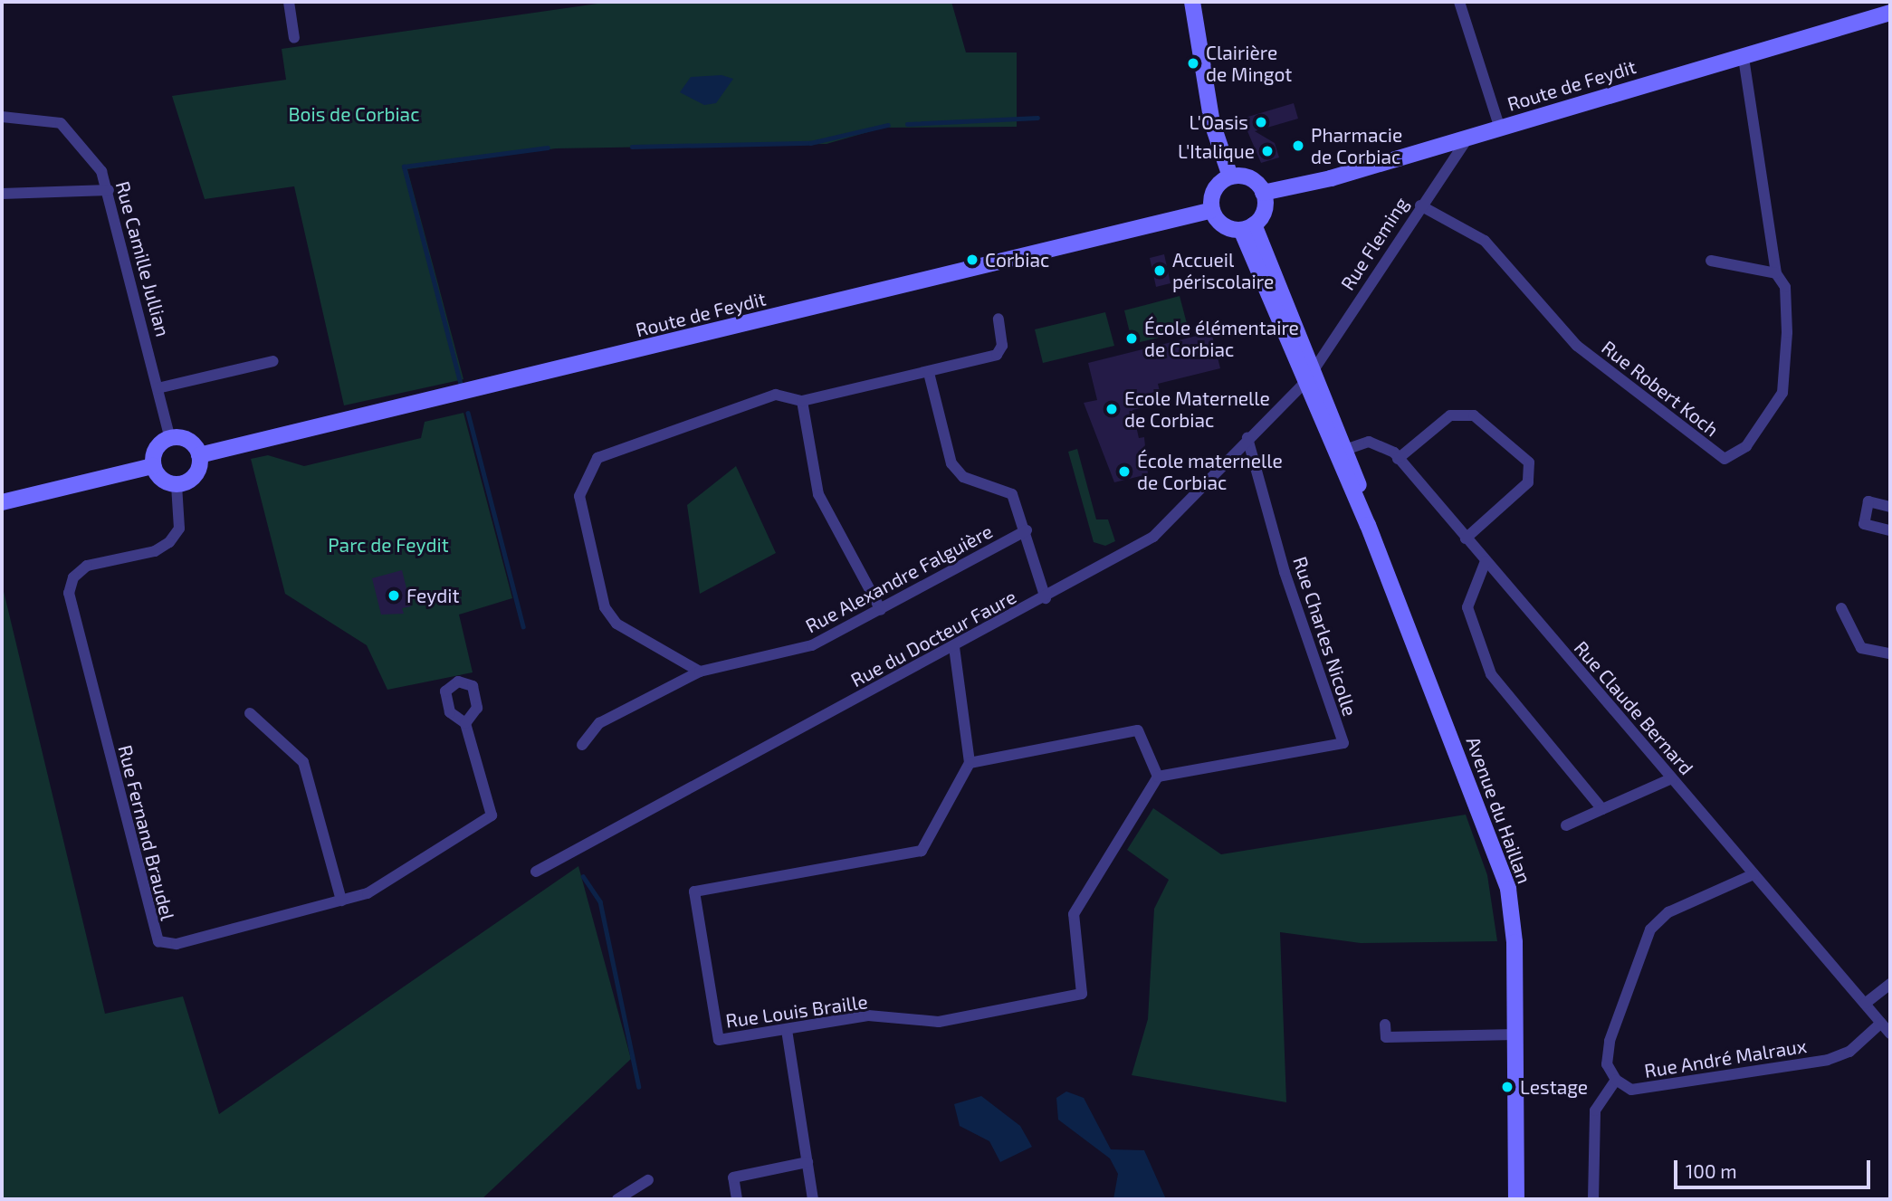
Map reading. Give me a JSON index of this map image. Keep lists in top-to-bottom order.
{
  "streets": {
    "street": [
      "Route de Feydit",
      "Rue Fleming",
      "Rue Camille Jullian",
      "Rue Robert Koch",
      "Rue Alexandre Falguière",
      "Rue Charles Nicolle",
      "Rue du Docteur Faure",
      "Rue Claude Bernard",
      "Avenue du Haillan",
      "Rue Fernand Braudel",
      "Rue Louis Braille",
      "Rue André Malraux"
    ]
  },
  "crossings": [
    ["Route de Feydit", "Rue Fleming"],
    ["Route de Feydit", "Rue Camille Jullian"],
    ["Route de Feydit", "Rue Robert Koch"],
    ["Route de Feydit", "Avenue du Haillan"],
    ["Route de Feydit", "Rue Fernand Braudel"],
    ["Rue Fleming", "Rue Robert Koch"],
    ["Rue Fleming", "Rue du Docteur Faure"],
    ["Rue Fleming", "Avenue du Haillan"],
    ["Rue Camille Jullian", "Rue Fernand Braudel"],
    ["Rue Charles Nicolle", "Rue du Docteur Faure"],
    ["Rue Charles Nicolle", "Rue Louis Braille"],
    ["Rue du Docteur Faure", "Avenue du Haillan"],
    ["Rue Claude Bernard", "Avenue du Haillan"],
    ["Rue Claude Bernard", "Rue André Malraux"]
  ],
  "parks": ["Bois de Corbiac", "Parc de Feydit"],
  "places": [
    "Clairière de Mingot",
    "L'Oasis",
    "Pharmacie de Corbiac",
    "L'Italique",
    "Corbiac",
    "Accueil périscolaire",
    "École élémentaire de Corbiac",
    "Ecole Maternelle de Corbiac",
    "École maternelle de Corbiac",
    "Feydit",
    "Lestage"
  ],
  "scale_bar": "100 m"
}
